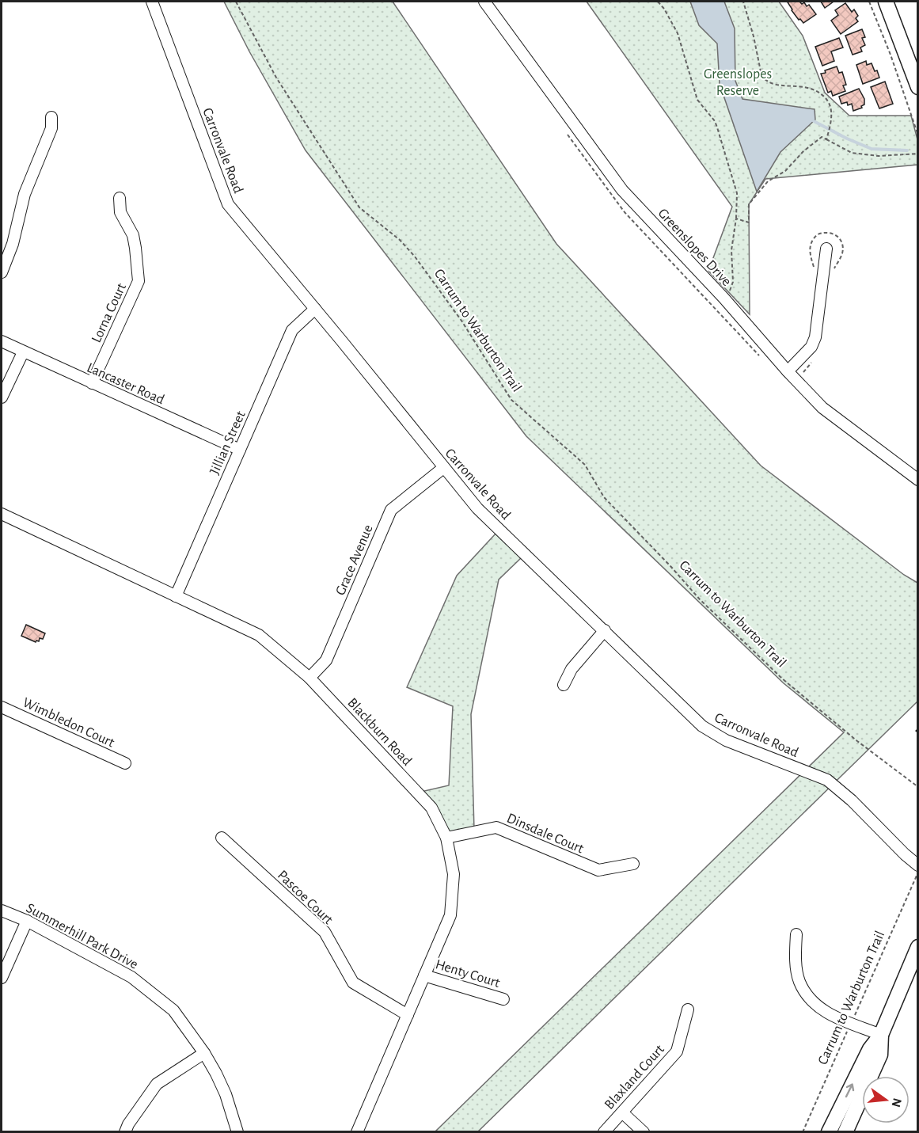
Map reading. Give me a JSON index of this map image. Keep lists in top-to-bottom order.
{
  "streets": {
    "street": [
      "Carronvale Road",
      "Greenslopes Drive",
      "Lorna Court",
      "Lancaster Road",
      "Jillian Street",
      "Grace Avenue",
      "Wimbledon Court",
      "Blackburn Road",
      "Dinsdale Court",
      "Pascoe Court",
      "Summerhill Park Drive",
      "Henty Court",
      "Blaxland Court"
    ],
    "path": ["Carrum to Warburton Trail"]
  },
  "crossings": [
    ["Carronvale Road", "Jillian Street"],
    ["Carronvale Road", "Grace Avenue"],
    ["Lorna Court", "Lancaster Road"],
    ["Lancaster Road", "Jillian Street"],
    ["Jillian Street", "Blackburn Road"],
    ["Grace Avenue", "Blackburn Road"],
    ["Blackburn Road", "Dinsdale Court"],
    ["Blackburn Road", "Pascoe Court"],
    ["Blackburn Road", "Henty Court"]
  ],
  "parks": ["Greenslopes Reserve"],
  "north": "right"
}
